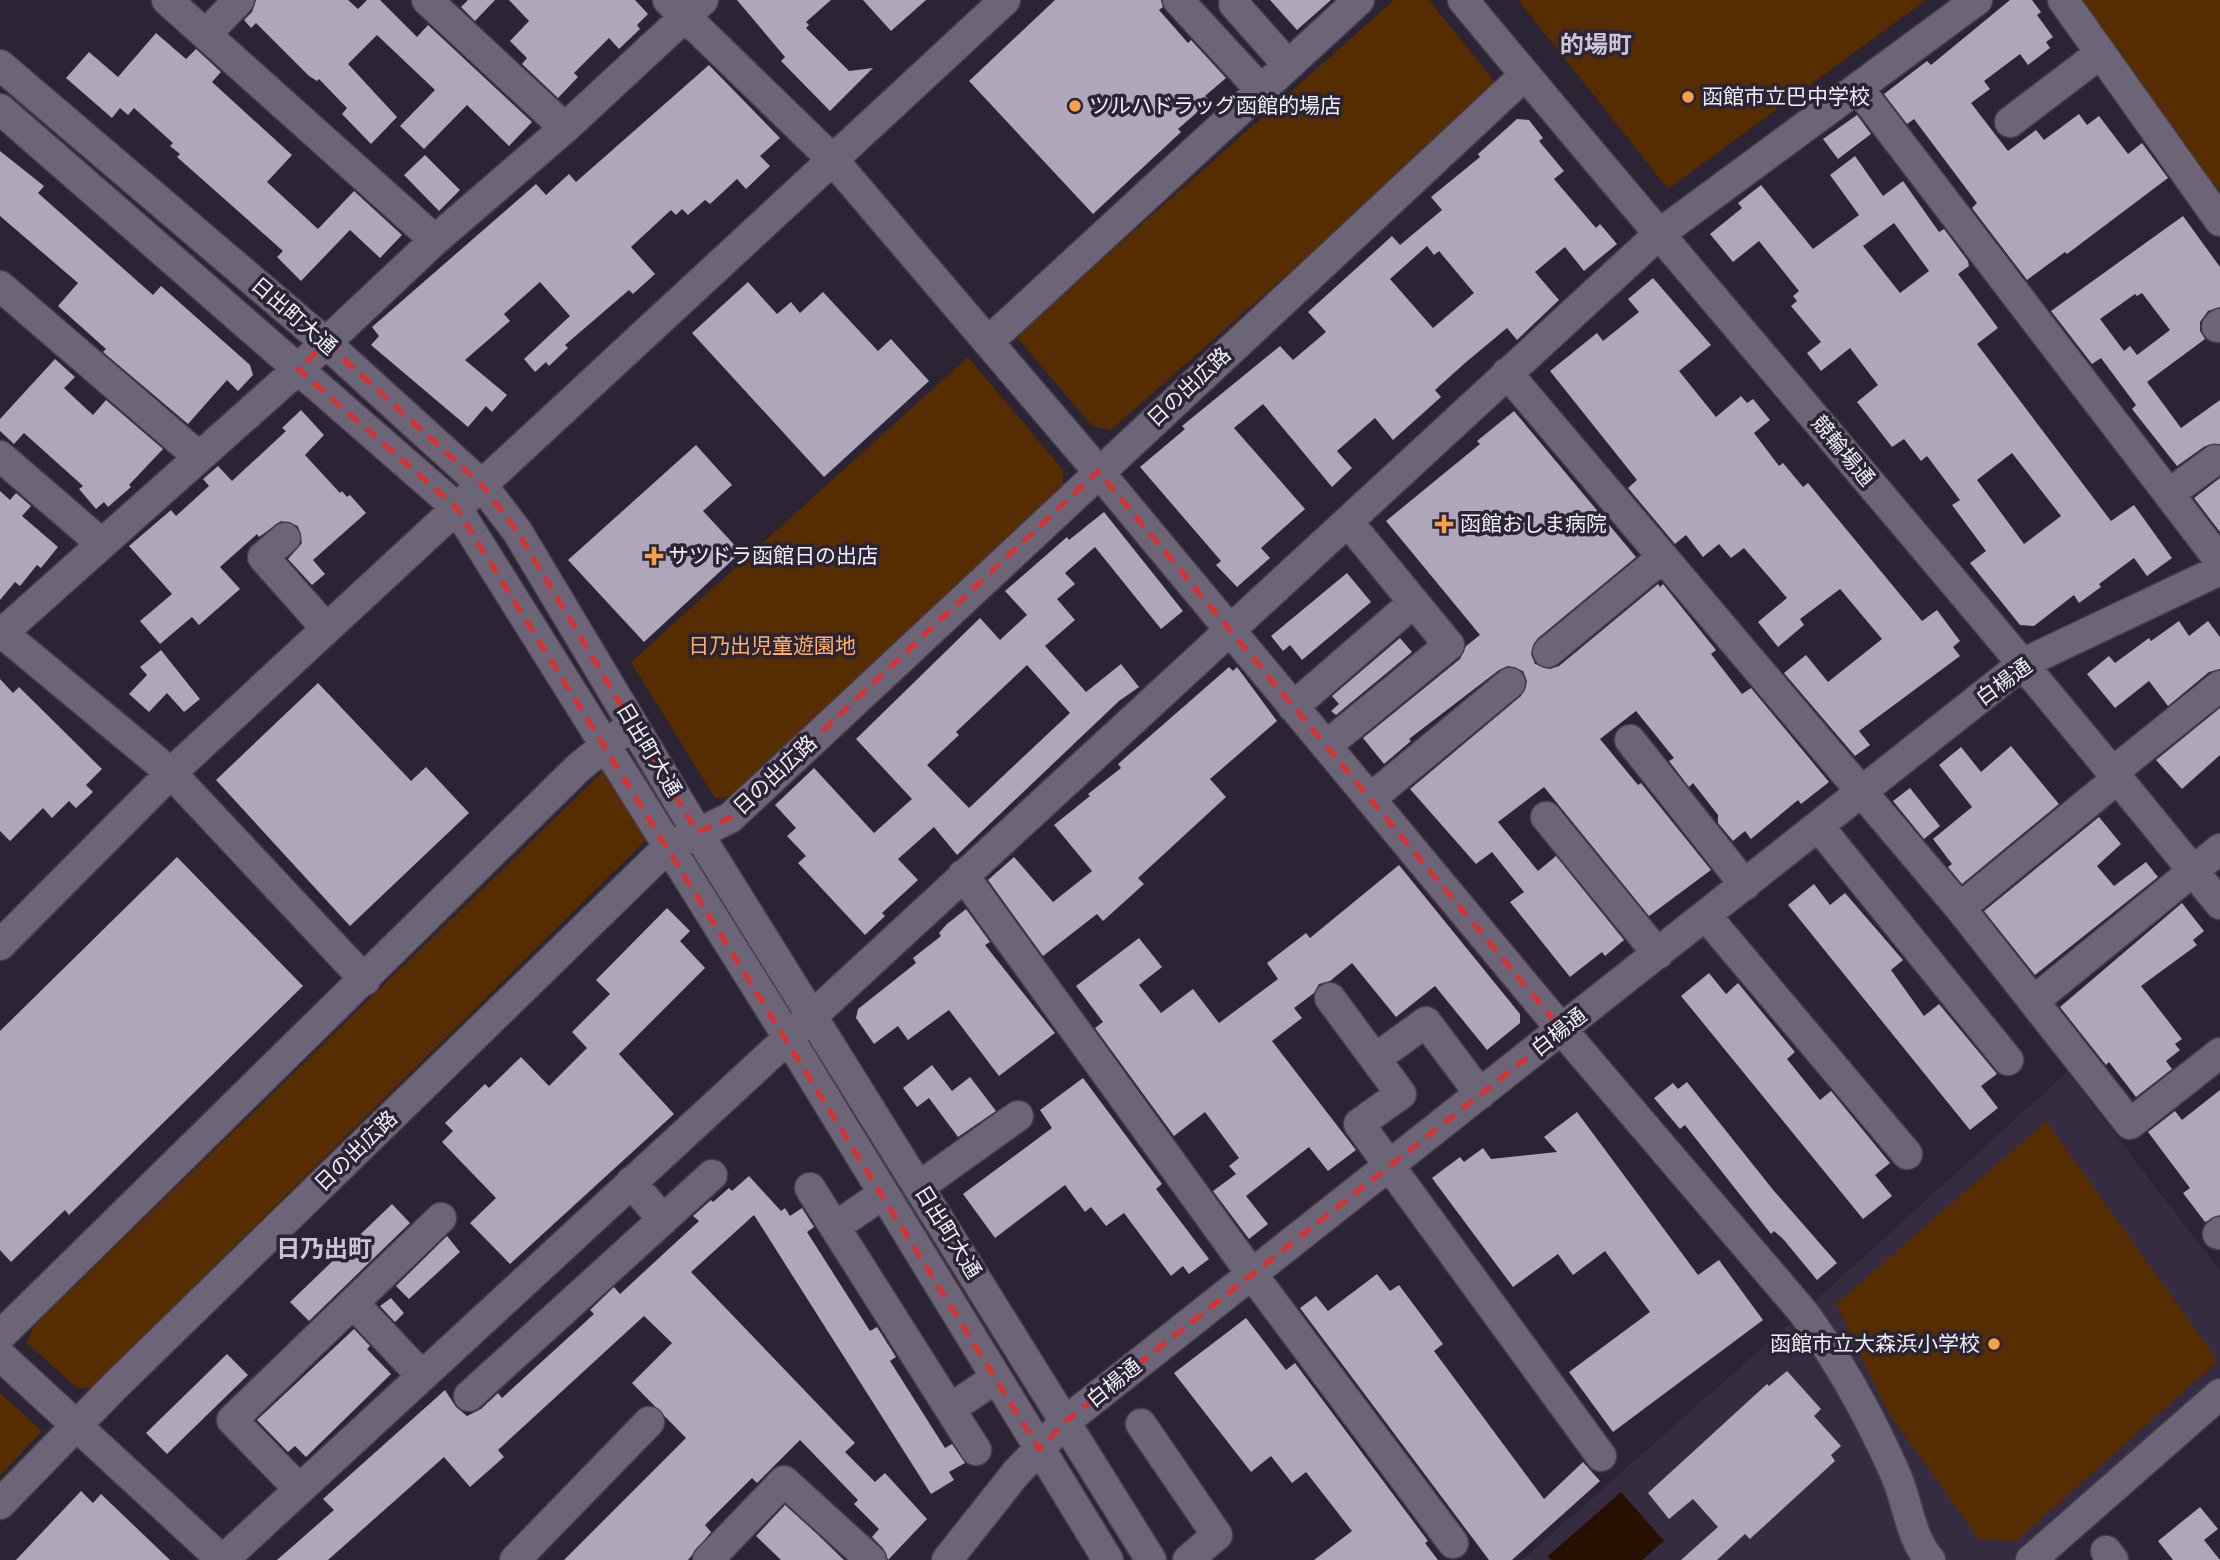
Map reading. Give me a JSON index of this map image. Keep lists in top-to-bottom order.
{
  "streets": {
    "street": [
      "日出町大通",
      "日の出広路",
      "競輪場通",
      "白楊通"
    ]
  },
  "crossings": [
    ["日出町大通", "日の出広路"],
    ["日出町大通", "白楊通"],
    ["日の出広路", "競輪場通"],
    ["競輪場通", "白楊通"]
  ],
  "districts": ["的場町", "日乃出町"],
  "parks": ["日乃出児童遊園地"],
  "places": {
    "other": ["函館市立巴中学校", "ツルハドラッグ函館的場店", "函館市立大森浜小学校"],
    "health": ["函館おしま病院", "サツドラ函館日の出店"]
  }
}
